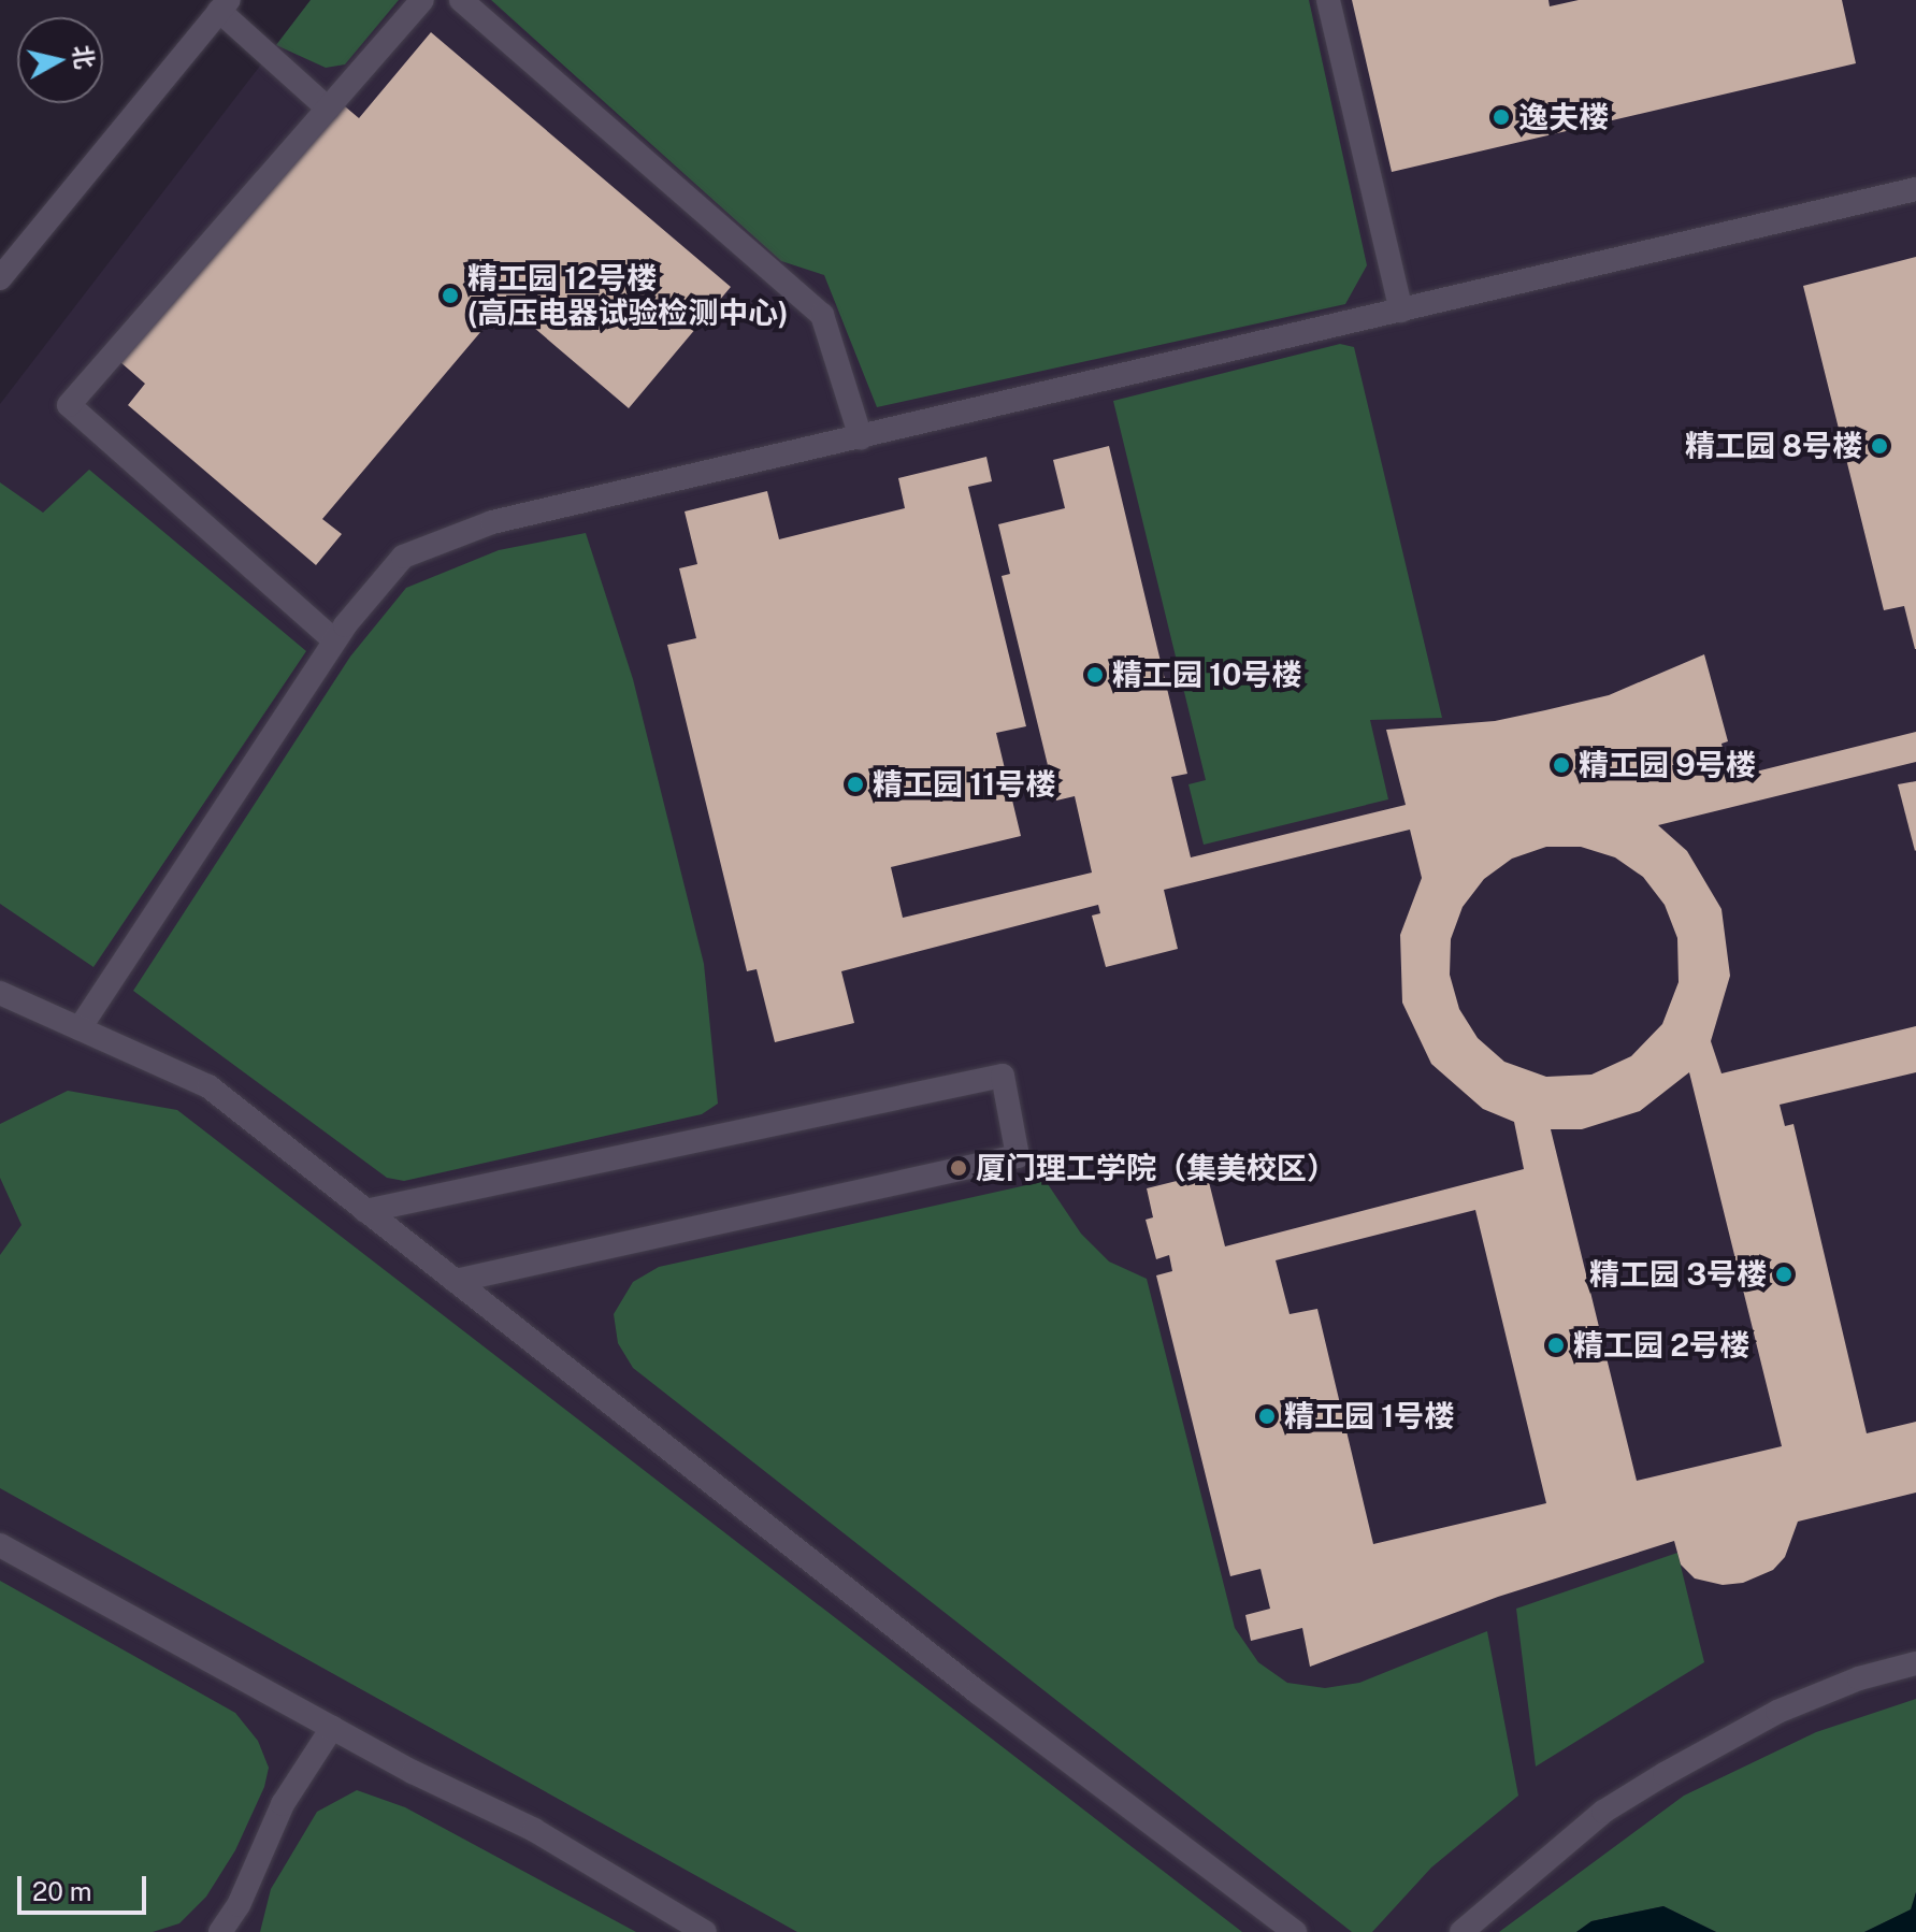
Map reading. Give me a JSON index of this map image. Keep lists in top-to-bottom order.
{
  "places": [
    "逸夫楼",
    "精工园 12号楼 (高压电器试验检测中心)",
    "精工园 8号楼",
    "精工园 10号楼",
    "精工园 9号楼",
    "精工园 11号楼",
    "厦门理工学院（集美校区）",
    "精工园 3号楼",
    "精工园 2号楼",
    "精工园 1号楼"
  ],
  "scale_bar": "20 m",
  "north": "right"
}
